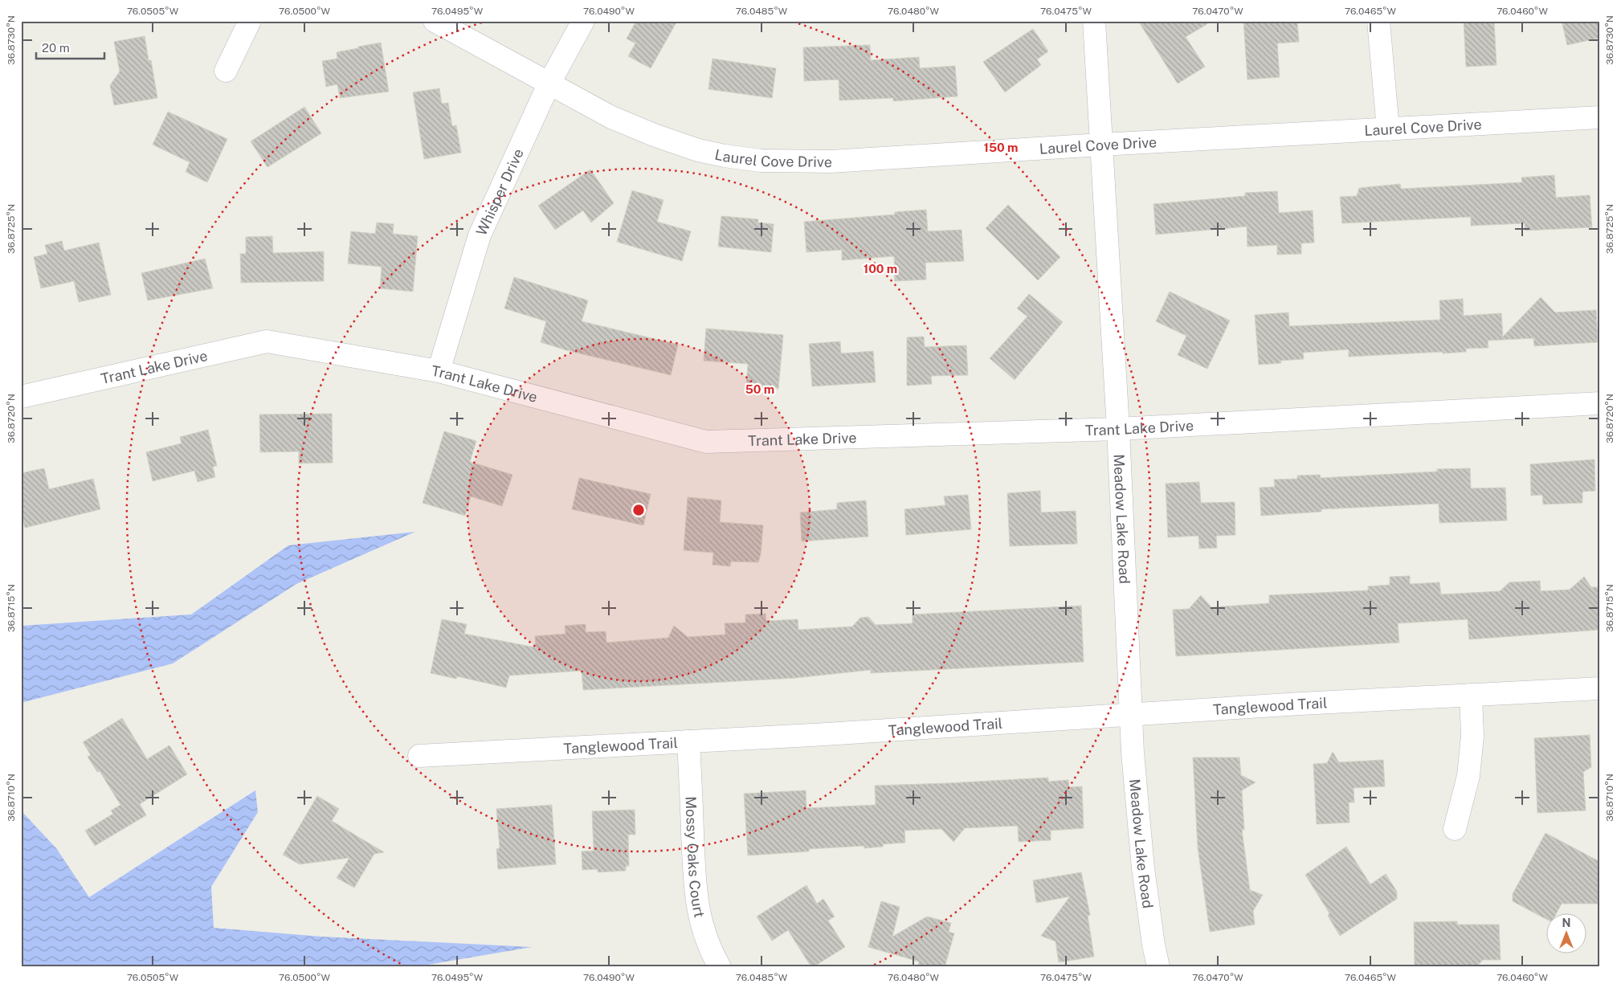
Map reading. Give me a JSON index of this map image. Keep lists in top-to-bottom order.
{
  "streets": {
    "street": [
      "Laurel Cove Drive",
      "Whisper Drive",
      "Trant Lake Drive",
      "Meadow Lake Road",
      "Tanglewood Trail",
      "Mossy Oaks Court"
    ]
  },
  "crossings": [
    ["Laurel Cove Drive", "Whisper Drive"],
    ["Laurel Cove Drive", "Meadow Lake Road"],
    ["Whisper Drive", "Trant Lake Drive"],
    ["Trant Lake Drive", "Meadow Lake Road"],
    ["Meadow Lake Road", "Tanglewood Trail"],
    ["Tanglewood Trail", "Mossy Oaks Court"]
  ],
  "scale_bar": "20 m",
  "north": "top",
  "coordinates": [
    "76.0505°W",
    "76.0500°W",
    "76.0495°W",
    "76.0490°W",
    "76.0485°W",
    "76.0480°W",
    "76.0475°W",
    "76.0470°W",
    "76.0465°W",
    "76.0460°W",
    "36.8730°N",
    "36.8725°N",
    "36.8720°N",
    "36.8715°N",
    "36.8710°N"
  ],
  "rings": ["150 m", "100 m", "50 m"]
}
